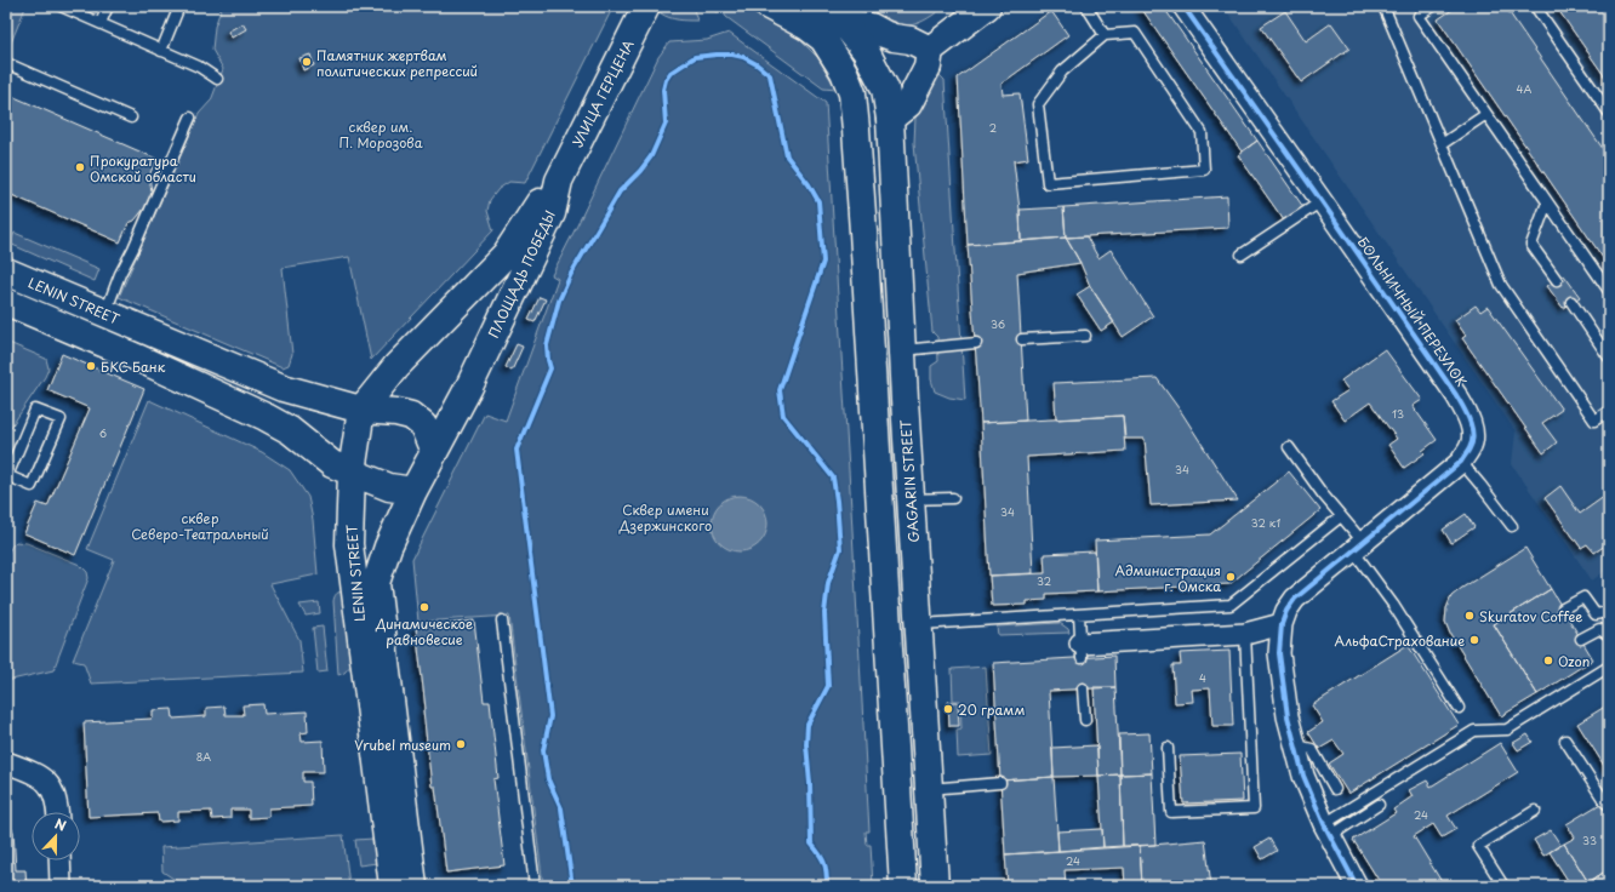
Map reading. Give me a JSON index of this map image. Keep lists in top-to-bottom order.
{
  "streets": {
    "main road": [
      "УЛИЦА ГЕРЦЕНА",
      "ПЛОЩАДЬ ПОБЕДЫ",
      "LENIN STREET",
      "GAGARIN STREET"
    ],
    "street": ["БОЛЬНИЧНЫЙ ПЕРЕУЛОК"]
  },
  "crossings": [
    ["УЛИЦА ГЕРЦЕНА", "ПЛОЩАДЬ ПОБЕДЫ"],
    ["ПЛОЩАДЬ ПОБЕДЫ", "LENIN STREET"]
  ],
  "parks": ["сквер им. П. Морозова", "Сквер имени Дзержинского", "сквер Северо-Театральный"],
  "places": [
    "Памятник жертвам политических репрессий",
    "Прокуратура Омской области",
    "БКС Банк",
    "Администрация г. Омска",
    "Динамическое равновесие",
    "Skuratov Coffee",
    "АльфаСтрахование",
    "Ozon",
    "20 грамм",
    "Vrubel museum"
  ],
  "house_numbers": [
    "4А",
    "2",
    "36",
    "13",
    "6",
    "34",
    "34",
    "32 к1",
    "32",
    "4",
    "8А",
    "24",
    "33",
    "24"
  ],
  "north": "top"
}
